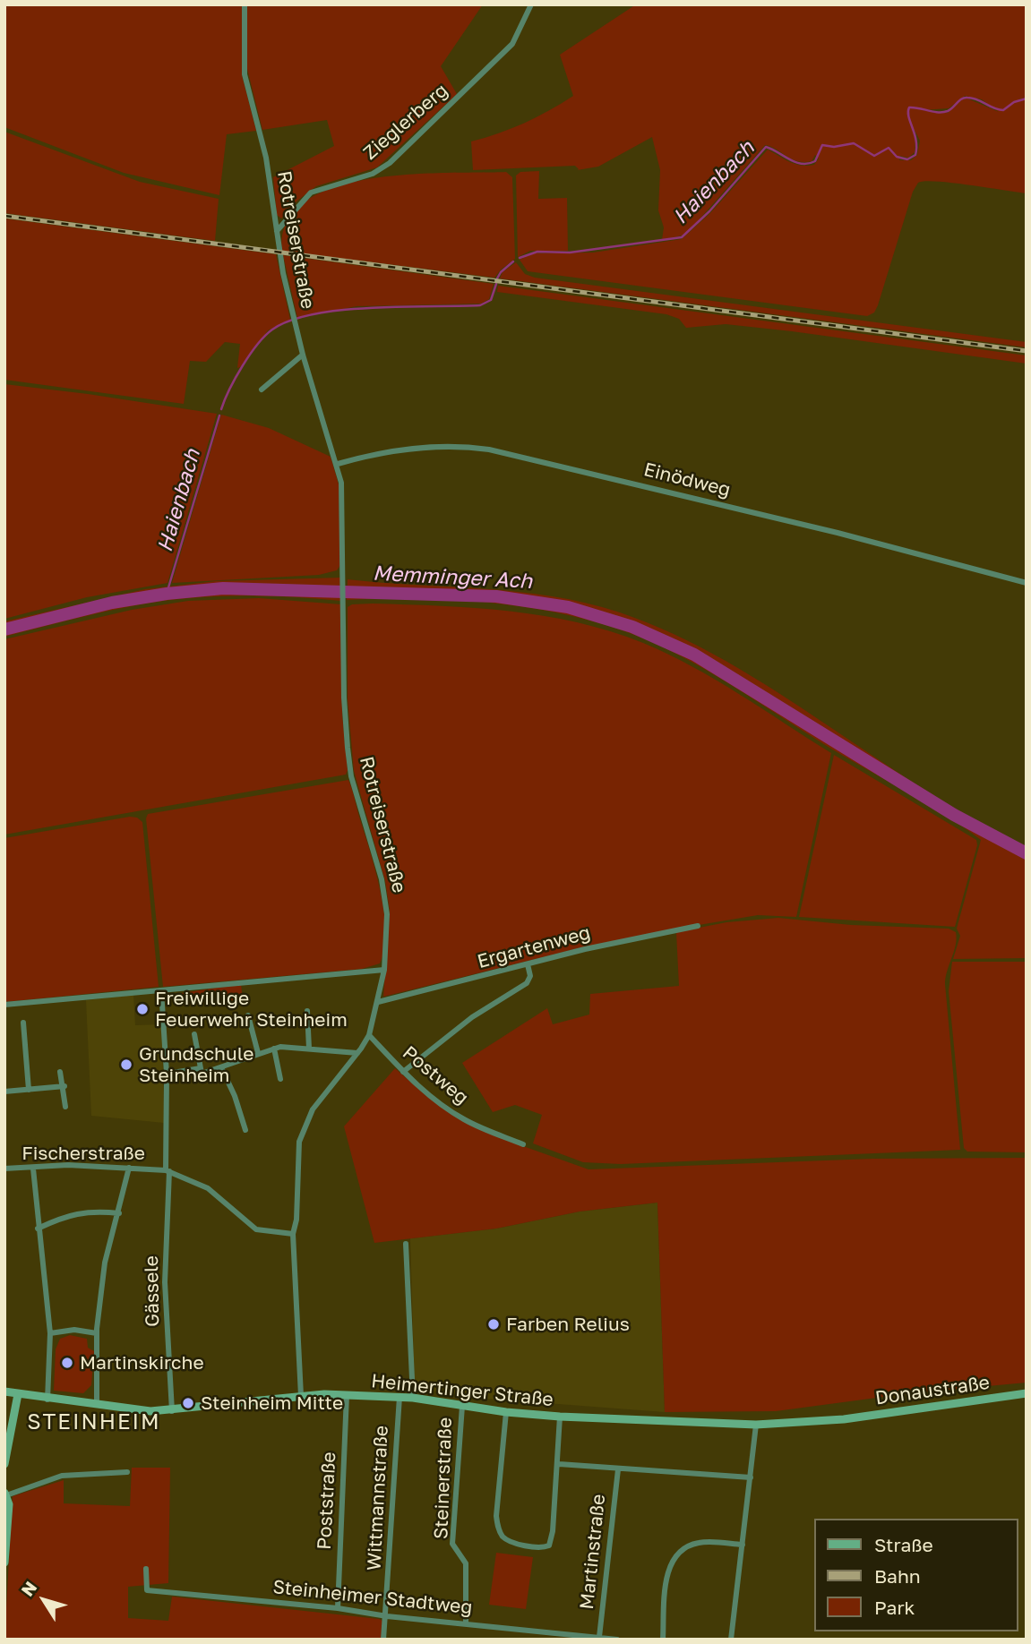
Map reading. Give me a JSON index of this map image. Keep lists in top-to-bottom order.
{
  "streets": {
    "street": [
      "Zieglerberg",
      "Rotreiserstraße",
      "Einödweg",
      "Ergartenweg",
      "Postweg",
      "Fischerstraße",
      "Gässele",
      "Heimertinger Straße",
      "Donaustraße",
      "Steinerstraße",
      "Wittmannstraße",
      "Poststraße",
      "Martinstraße",
      "Steinheimer Stadtweg"
    ]
  },
  "crossings": [
    ["Zieglerberg", "Rotreiserstraße"],
    ["Rotreiserstraße", "Einödweg"],
    ["Rotreiserstraße", "Ergartenweg"],
    ["Rotreiserstraße", "Postweg"],
    ["Rotreiserstraße", "Fischerstraße"],
    ["Rotreiserstraße", "Heimertinger Straße"],
    ["Fischerstraße", "Gässele"],
    ["Gässele", "Heimertinger Straße"],
    ["Heimertinger Straße", "Donaustraße"],
    ["Heimertinger Straße", "Steinerstraße"],
    ["Heimertinger Straße", "Wittmannstraße"],
    ["Heimertinger Straße", "Poststraße"],
    ["Steinerstraße", "Steinheimer Stadtweg"],
    ["Wittmannstraße", "Steinheimer Stadtweg"],
    ["Poststraße", "Steinheimer Stadtweg"],
    ["Martinstraße", "Steinheimer Stadtweg"]
  ],
  "districts": ["STEINHEIM"],
  "water": ["Haienbach", "Memminger Ach"],
  "places": [
    "Freiwillige Feuerwehr Steinheim",
    "Grundschule Steinheim",
    "Farben Relius",
    "Martinskirche",
    "Steinheim Mitte"
  ],
  "legend": ["Straße", "Bahn", "Park"],
  "north": "top left"
}
